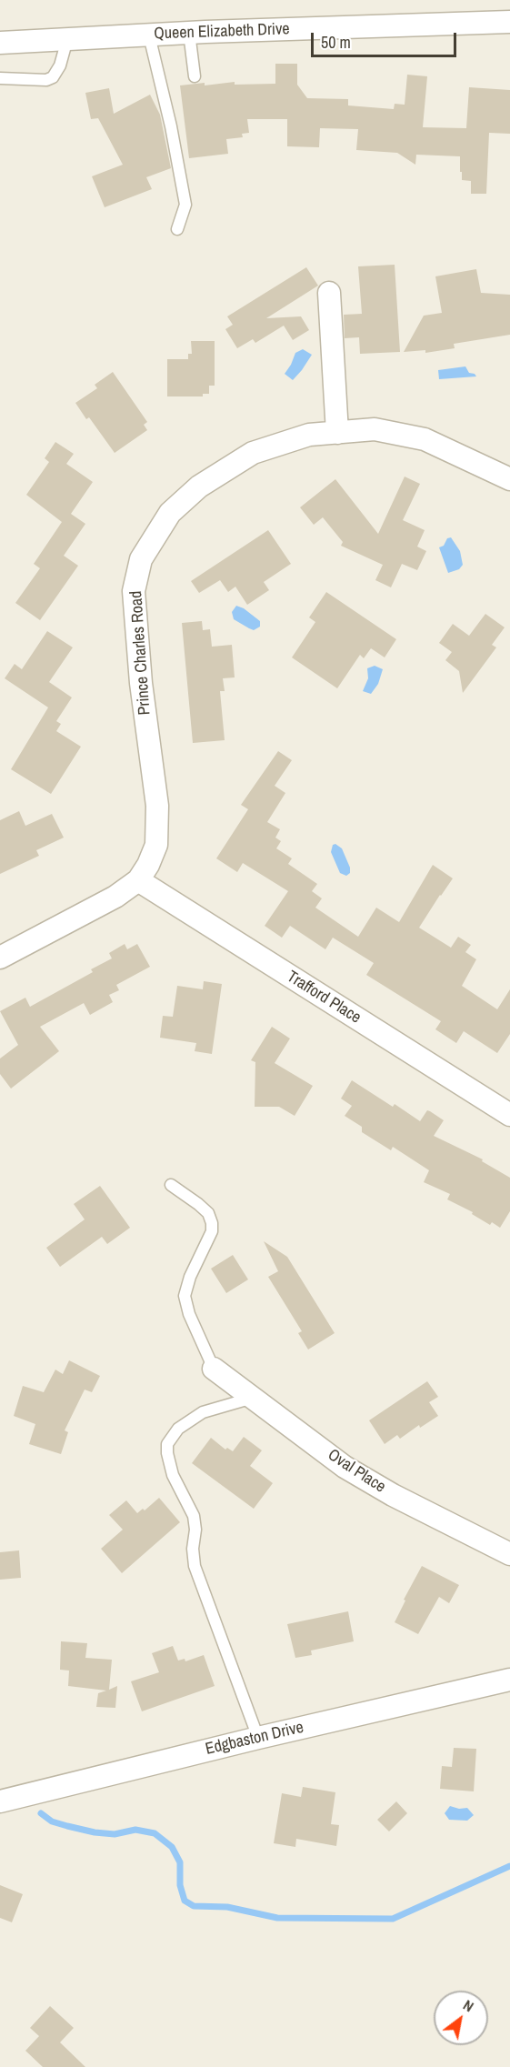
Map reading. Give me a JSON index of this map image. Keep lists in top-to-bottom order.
{
  "streets": {
    "street": [
      "Queen Elizabeth Drive",
      "Prince Charles Road",
      "Trafford Place",
      "Oval Place",
      "Edgbaston Drive"
    ]
  },
  "crossings": [
    ["Prince Charles Road", "Trafford Place"]
  ],
  "scale_bar": "50 m",
  "north": "top right"
}
